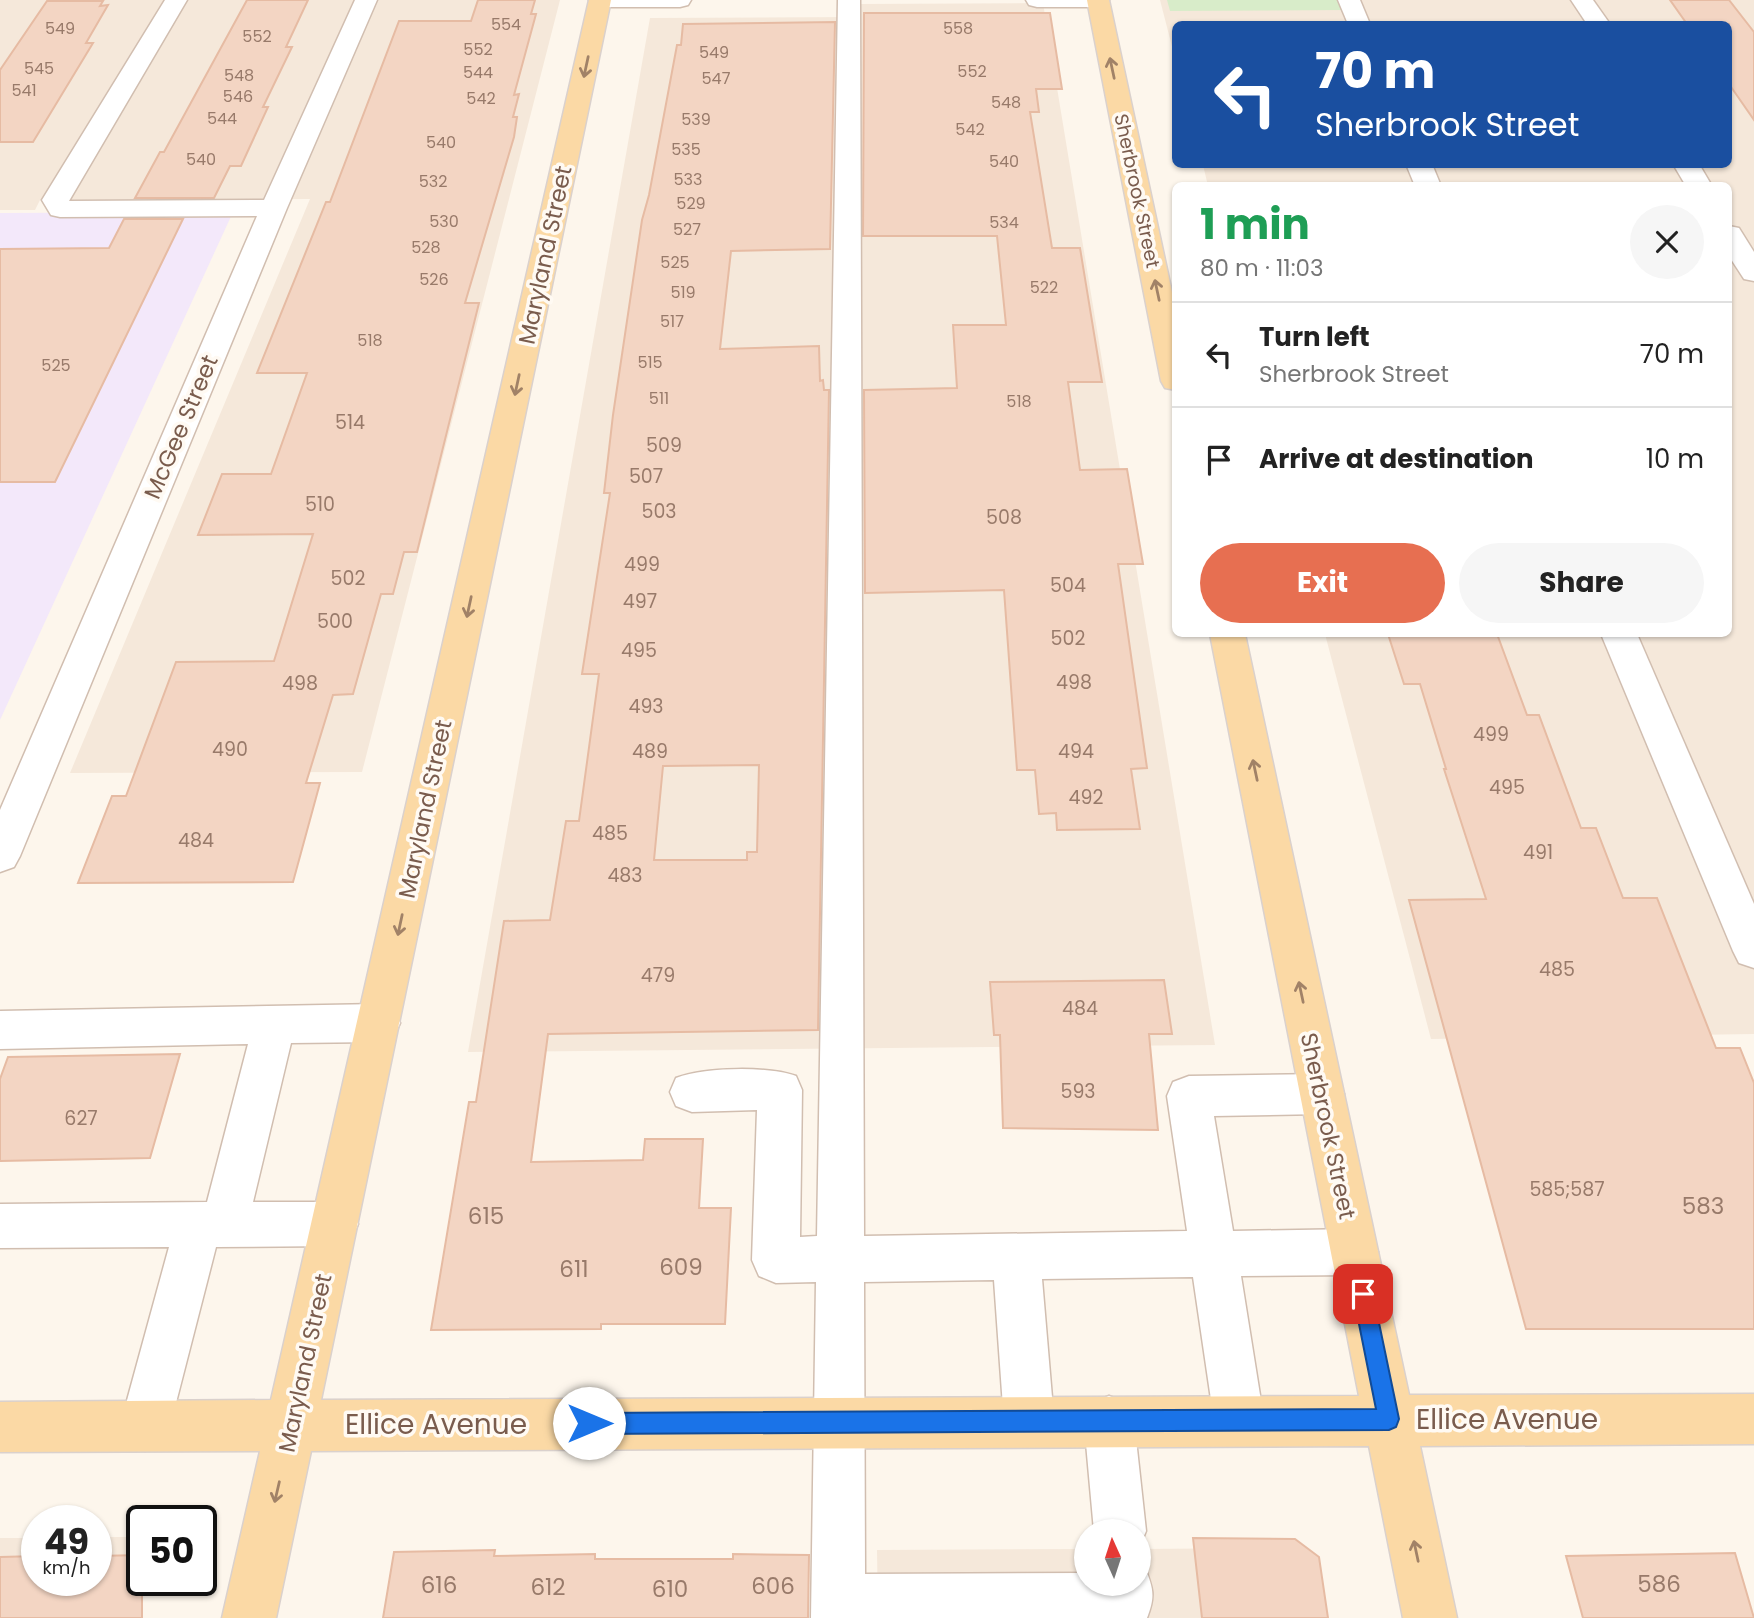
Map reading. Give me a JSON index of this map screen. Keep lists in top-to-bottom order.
{
  "streets": {
    "main road": ["Sherbrook Street", "Maryland Street", "Ellice Avenue"],
    "street": ["McGee Street"]
  },
  "crossings": [
    ["Sherbrook Street", "Ellice Avenue"],
    ["Maryland Street", "Ellice Avenue"]
  ],
  "one_way": ["Sherbrook Street", "Maryland Street"],
  "house_numbers": [
    "554",
    "549",
    "558",
    "552",
    "552",
    "549",
    "545",
    "552",
    "544",
    "548",
    "547",
    "541",
    "546",
    "542",
    "548",
    "544",
    "539",
    "542",
    "540",
    "535",
    "540",
    "540",
    "533",
    "532",
    "529",
    "530",
    "534",
    "527",
    "528",
    "525",
    "526",
    "522",
    "519",
    "517",
    "518",
    "515",
    "525",
    "511",
    "518",
    "514",
    "509",
    "507",
    "510",
    "503",
    "508",
    "499",
    "502",
    "504",
    "497",
    "500",
    "502",
    "495",
    "498",
    "498",
    "493",
    "499",
    "490",
    "489",
    "494",
    "495",
    "492",
    "485",
    "484",
    "491",
    "483",
    "485",
    "479",
    "484",
    "593",
    "627",
    "585;587",
    "583",
    "615",
    "609",
    "611",
    "586",
    "616",
    "606",
    "612",
    "610"
  ],
  "north": "top",
  "page": {
    "turn": ["70 m", "Sherbrook Street"],
    "heading": ["1 min", "80 m · 11:03"],
    "list": [
      {
        "name": "Turn left",
        "note": "Sherbrook Street",
        "value": "70 m"
      },
      {
        "name": "Arrive at destination",
        "value": "10 m"
      }
    ],
    "buttons": ["Exit", "Share"],
    "speed": "49 km/h",
    "limit": "50"
  }
}
